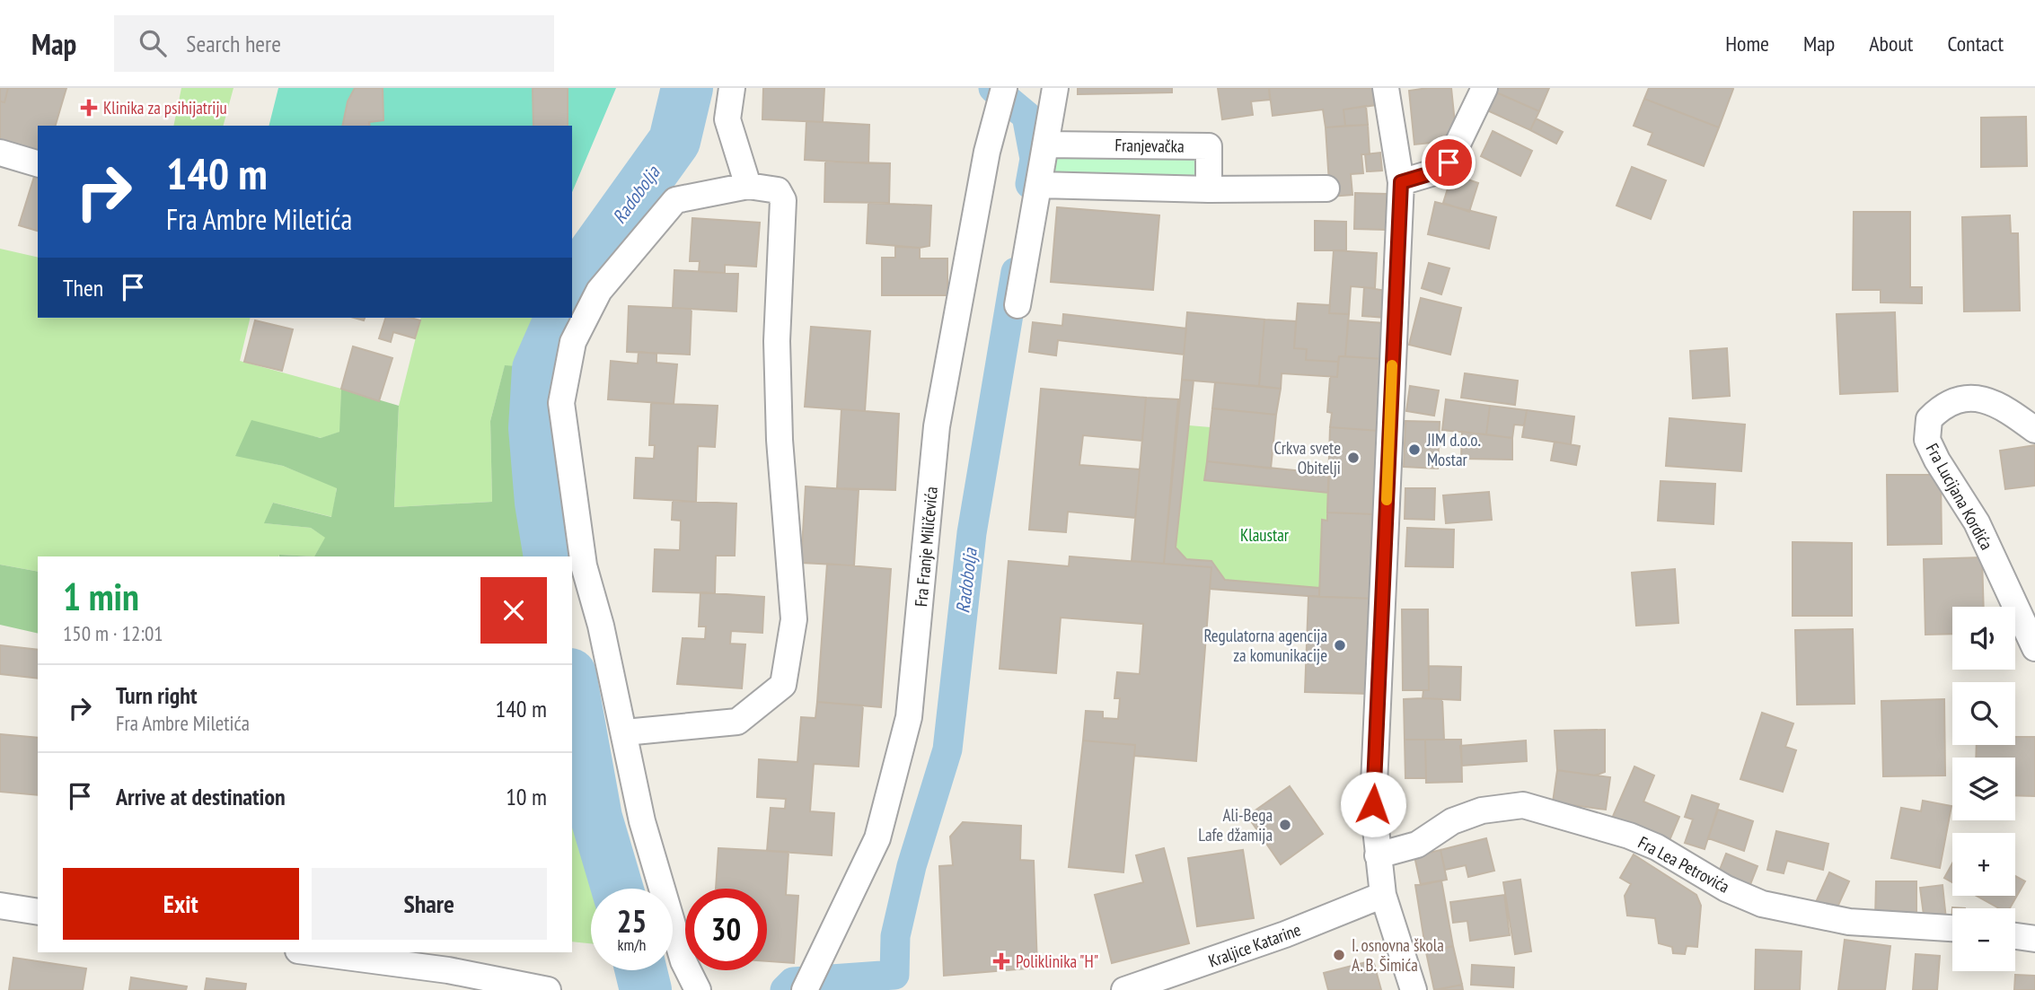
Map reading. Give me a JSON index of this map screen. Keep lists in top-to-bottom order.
{
  "streets": {
    "street": [
      "Franjevačka",
      "Fra Lucijana Kordića",
      "Fra Franje Miličevića",
      "Fra Lea Petrovića",
      "Kraljice Katarine"
    ]
  },
  "water": ["Radobolja"],
  "parks": ["Klaustar"],
  "places": {
    "health": ["Klinika za psihijatriju", "Poliklinika \"H\""],
    "other": [
      "JIM d.o.o. Mostar",
      "Crkva svete Obitelji",
      "Regulatorna agencija za komunikacije",
      "Ali-Bega Lafe džamija",
      "I. osnovna škola A. B. Šimića"
    ]
  },
  "page": {
    "header": "Map",
    "search": "Search here",
    "nav": [
      "Home",
      "Map",
      "About",
      "Contact"
    ],
    "turn": ["140 m", "Fra Ambre Miletića"],
    "then": "Then",
    "heading": ["1 min", "150 m · 12:01"],
    "map_buttons": ["+", "−"],
    "list": [
      {
        "name": "Turn right",
        "note": "Fra Ambre Miletića",
        "value": "140 m"
      },
      {
        "name": "Arrive at destination",
        "value": "10 m"
      }
    ],
    "buttons": ["Exit", "Share"],
    "speed": "25 km/h",
    "limit": "30"
  }
}
